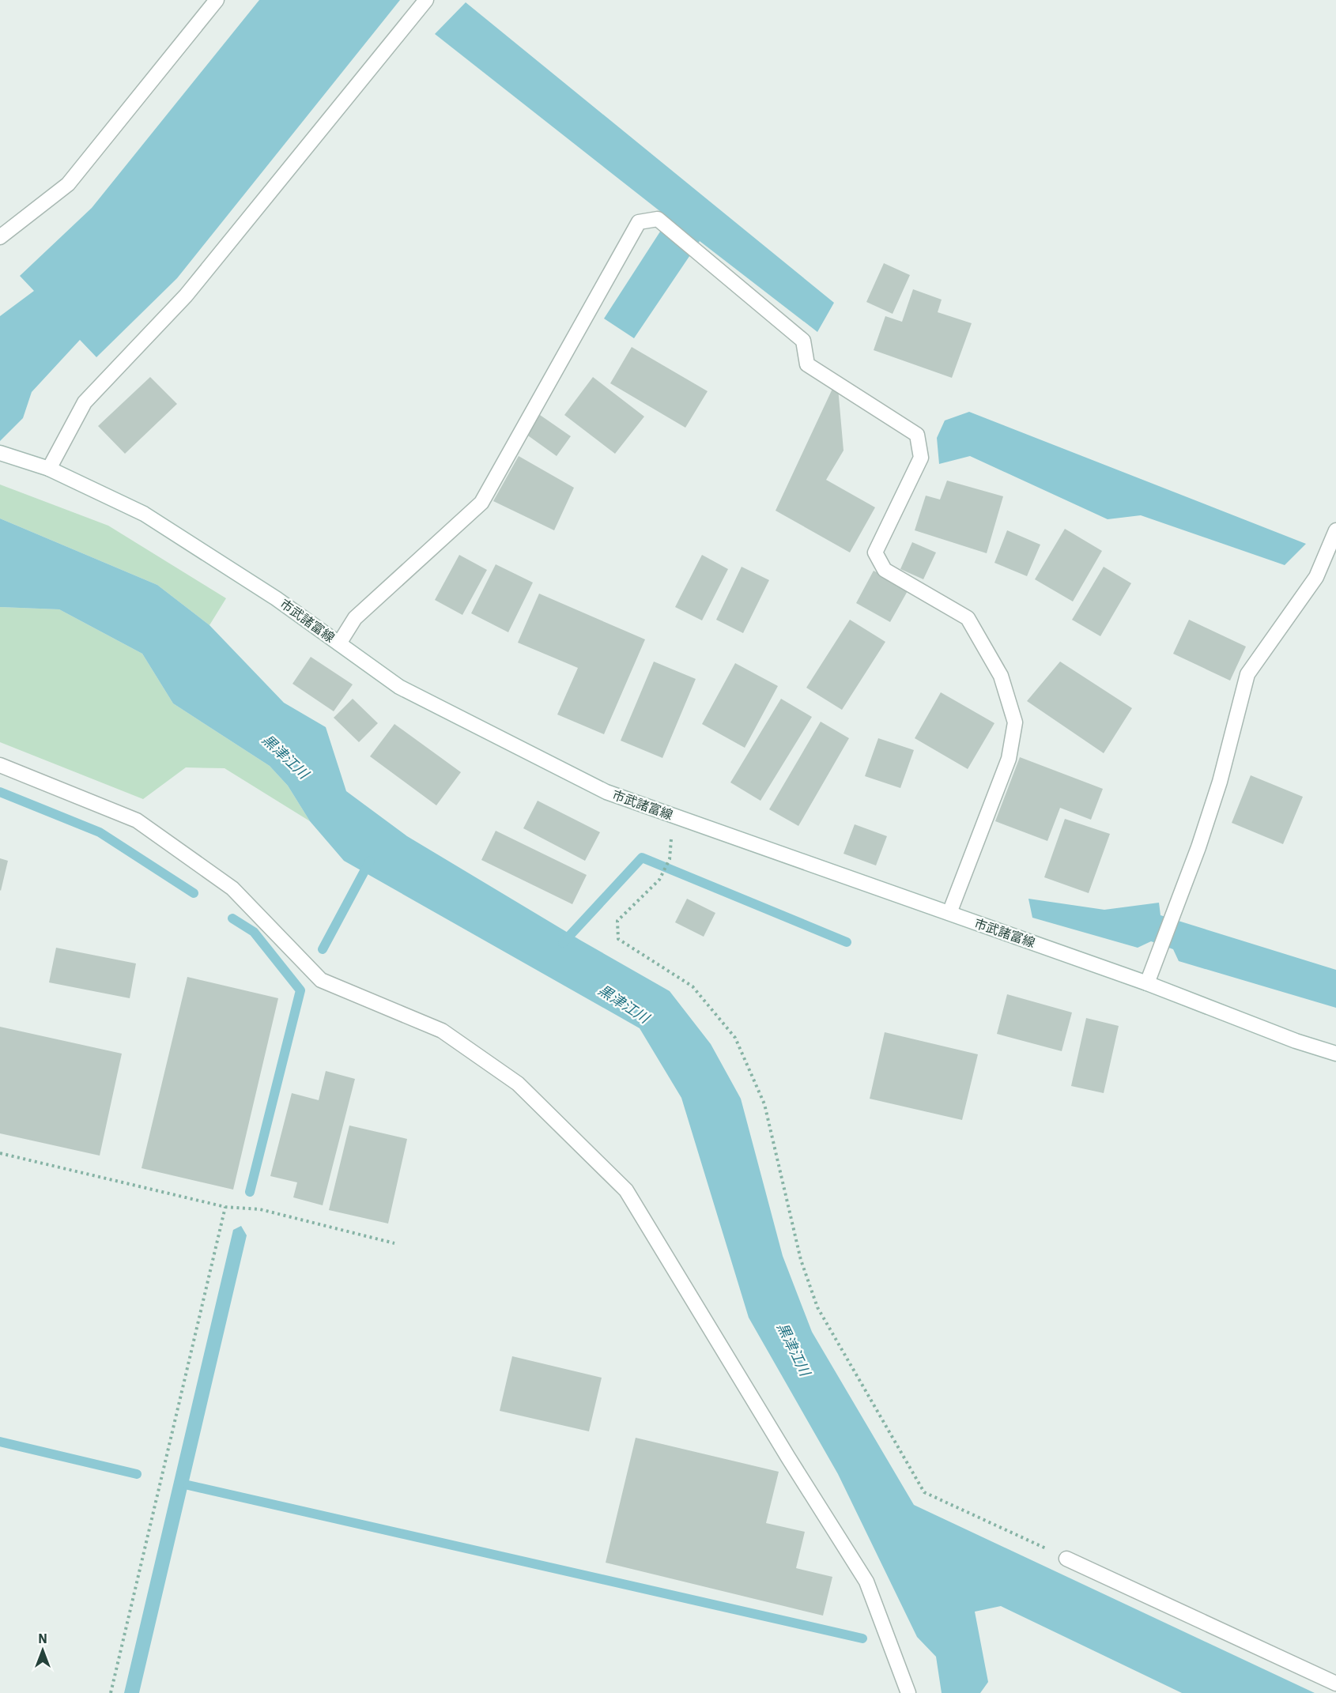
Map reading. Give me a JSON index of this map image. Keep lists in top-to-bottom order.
{
  "streets": {
    "street": ["市武諸富線"]
  },
  "water": ["黒津江川"],
  "north": "top"
}
